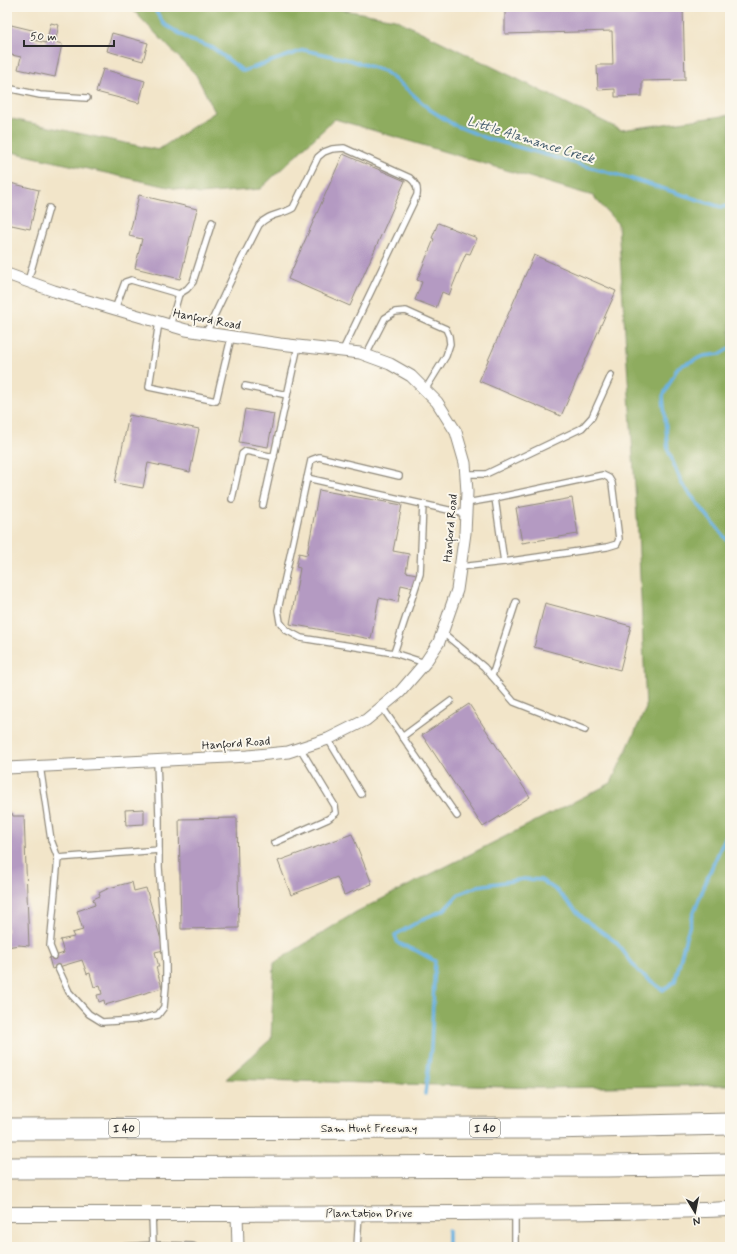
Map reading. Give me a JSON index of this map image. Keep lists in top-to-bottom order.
{
  "streets": {
    "highway": ["I 40", "Sam Hunt Freeway"],
    "street": ["Hanford Road", "Plantation Drive"]
  },
  "water": ["Little Alamance Creek"],
  "scale_bar": "50 m",
  "north": "bottom"
}
